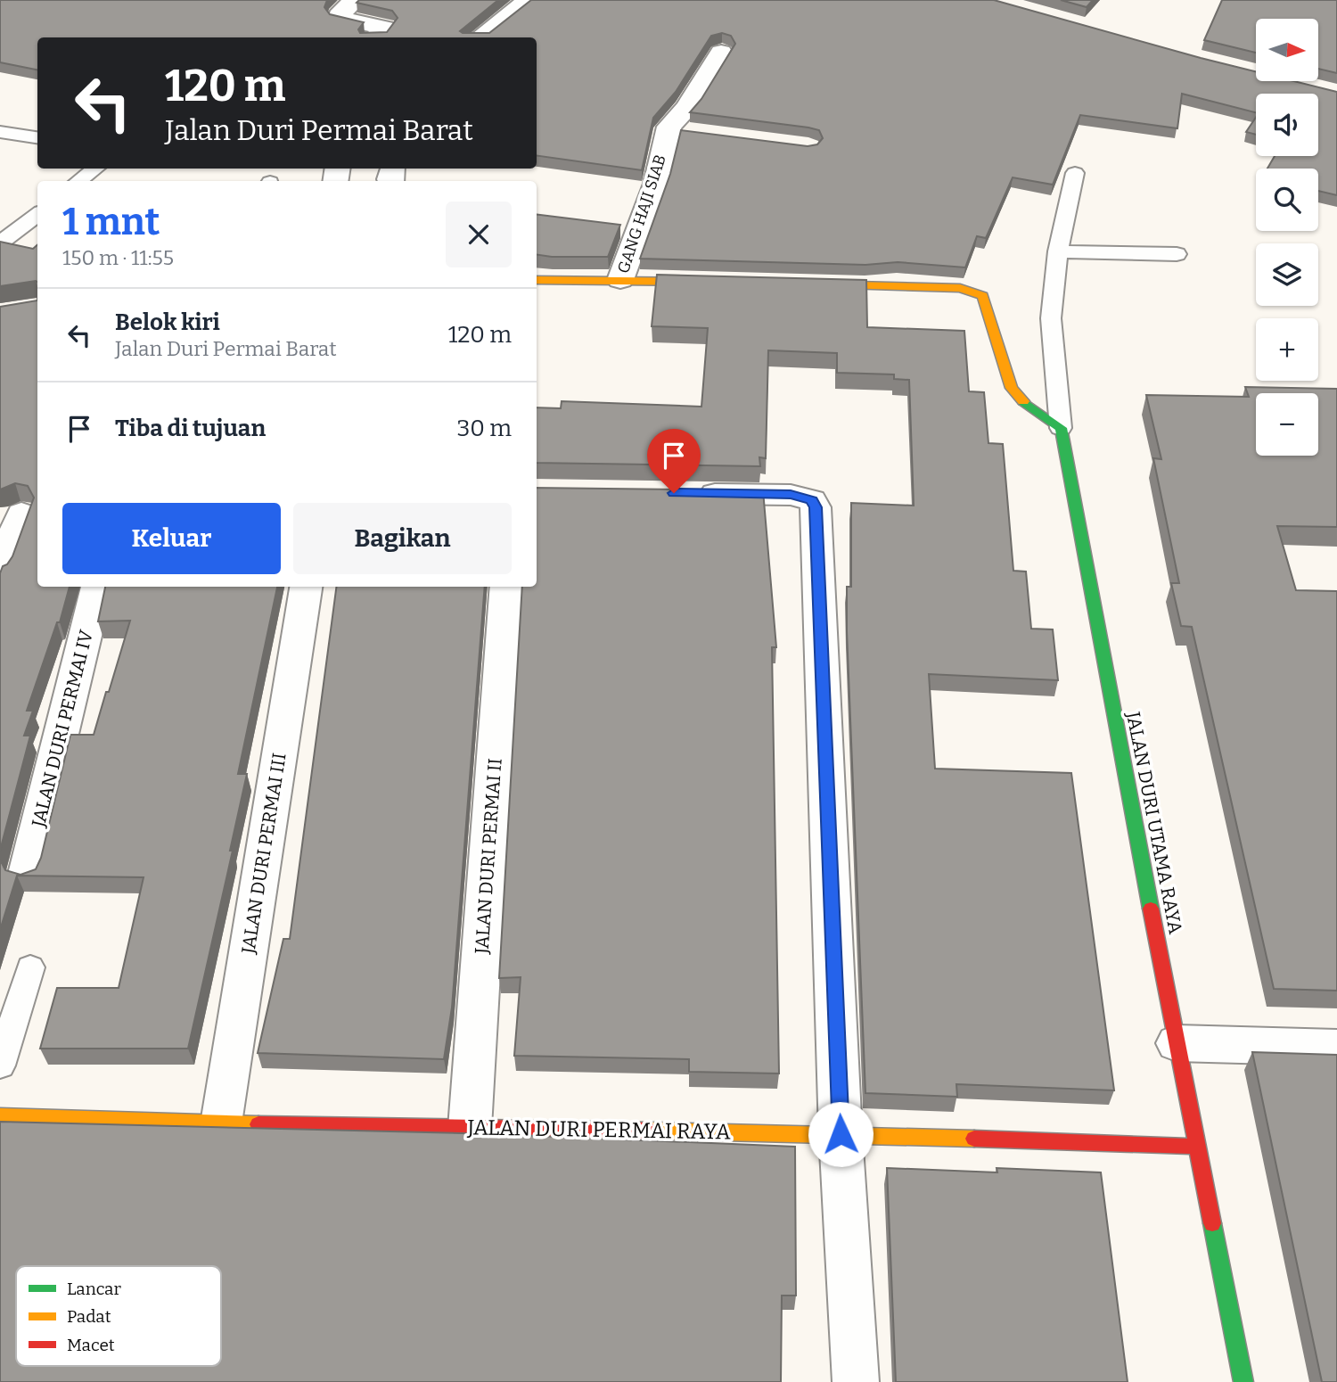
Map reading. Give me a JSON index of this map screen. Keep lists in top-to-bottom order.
{
  "streets": {
    "street": [
      "GANG HAJI SIAB",
      "JALAN DURI PERMAI IV",
      "JALAN DURI UTAMA RAYA",
      "JALAN DURI PERMAI III",
      "JALAN DURI PERMAI II",
      "JALAN DURI PERMAI RAYA"
    ]
  },
  "crossings": [
    ["JALAN DURI UTAMA RAYA", "JALAN DURI PERMAI RAYA"],
    ["JALAN DURI PERMAI III", "JALAN DURI PERMAI RAYA"],
    ["JALAN DURI PERMAI II", "JALAN DURI PERMAI RAYA"]
  ],
  "legend": ["Lancar", "Padat", "Macet"],
  "north": "right",
  "page": {
    "map_buttons": ["+", "−"],
    "turn": ["120 m", "Jalan Duri Permai Barat"],
    "heading": ["1 mnt", "150 m · 11:55"],
    "list": [
      {
        "name": "Belok kiri",
        "note": "Jalan Duri Permai Barat",
        "value": "120 m"
      },
      {
        "name": "Tiba di tujuan",
        "value": "30 m"
      }
    ],
    "buttons": ["Keluar", "Bagikan"]
  }
}
